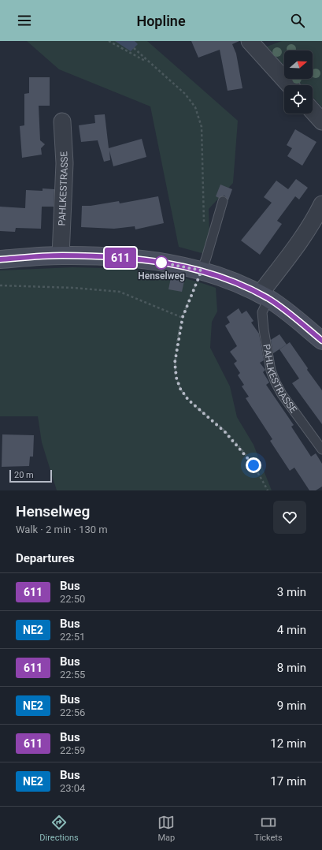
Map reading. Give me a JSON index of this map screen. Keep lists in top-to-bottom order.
{
  "streets": {
    "street": ["PAHLKESTRASSE"]
  },
  "places": ["Henselweg"],
  "lines": ["bus line 611"],
  "scale_bar": "20 m",
  "north": "right",
  "page": {
    "header": "Hopline",
    "on_map": "611",
    "scale": "20 m",
    "heading": [
      ["Henselweg", "Walk · 2 min · 130 m"],
      "Departures"
    ],
    "list": [
      {
        "mark": "611",
        "name": "Bus",
        "note": "22:50",
        "value": "3 min"
      },
      {
        "mark": "NE2",
        "name": "Bus",
        "note": "22:51",
        "value": "4 min"
      },
      {
        "mark": "611",
        "name": "Bus",
        "note": "22:55",
        "value": "8 min"
      },
      {
        "mark": "NE2",
        "name": "Bus",
        "note": "22:56",
        "value": "9 min"
      },
      {
        "mark": "611",
        "name": "Bus",
        "note": "22:59",
        "value": "12 min"
      },
      {
        "mark": "NE2",
        "name": "Bus",
        "note": "23:04",
        "value": "17 min"
      }
    ],
    "tabs": ["Directions", "Map", "Tickets"]
  }
}
